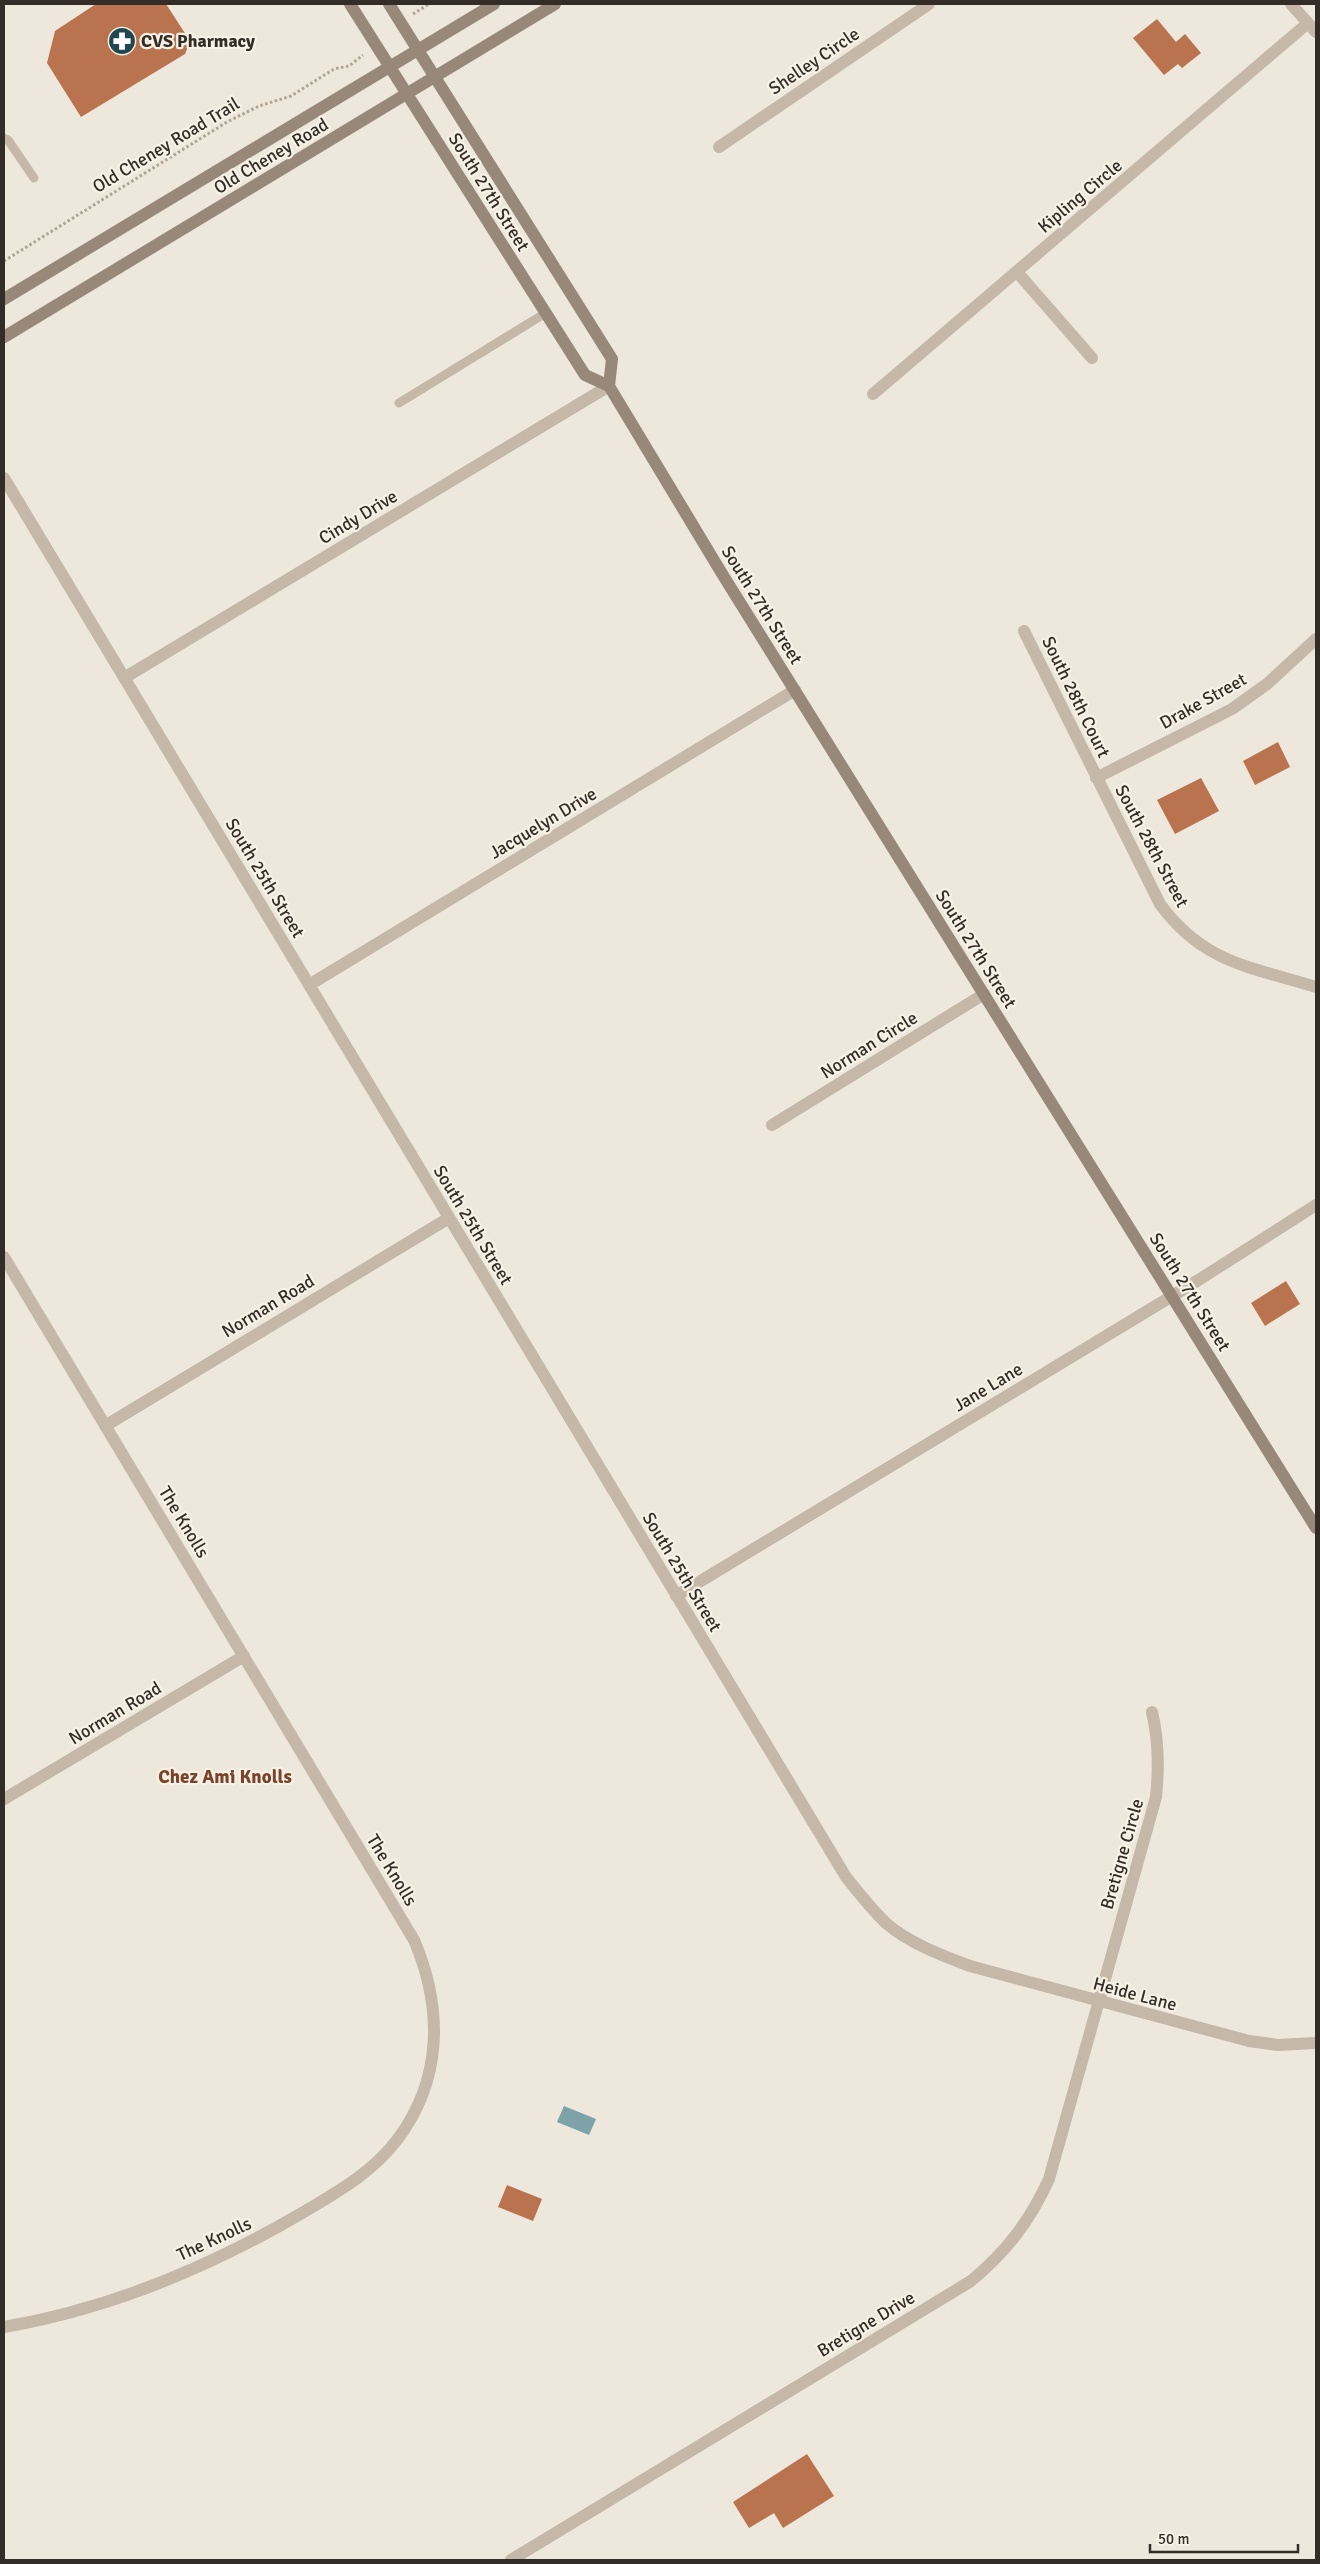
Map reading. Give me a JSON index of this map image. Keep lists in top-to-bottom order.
{
  "streets": {
    "main road": ["Old Cheney Road", "South 27th Street"],
    "street": [
      "Shelley Circle",
      "Kipling Circle",
      "Cindy Drive",
      "South 28th Court",
      "Drake Street",
      "Jacquelyn Drive",
      "South 28th Street",
      "South 25th Street",
      "Norman Circle",
      "Norman Road",
      "Jane Lane",
      "The Knolls",
      "Bretigne Circle",
      "Heide Lane",
      "Bretigne Drive"
    ],
    "path": ["Old Cheney Road Trail"]
  },
  "crossings": [
    ["Old Cheney Road", "South 27th Street"],
    ["South 27th Street", "Cindy Drive"],
    ["South 27th Street", "Jacquelyn Drive"],
    ["South 27th Street", "Norman Circle"],
    ["South 27th Street", "Jane Lane"],
    ["Cindy Drive", "South 25th Street"],
    ["South 28th Court", "Drake Street"],
    ["South 28th Court", "South 28th Street"],
    ["Drake Street", "South 28th Street"],
    ["Jacquelyn Drive", "South 25th Street"],
    ["South 25th Street", "Norman Road"],
    ["South 25th Street", "Jane Lane"],
    ["South 25th Street", "Heide Lane"],
    ["Norman Road", "The Knolls"],
    ["Bretigne Circle", "Heide Lane"],
    ["Bretigne Circle", "Bretigne Drive"],
    ["Heide Lane", "Bretigne Drive"]
  ],
  "districts": ["Chez Ami Knolls"],
  "places": {
    "pharmacy": ["CVS Pharmacy"]
  },
  "scale_bar": "50 m"
}
